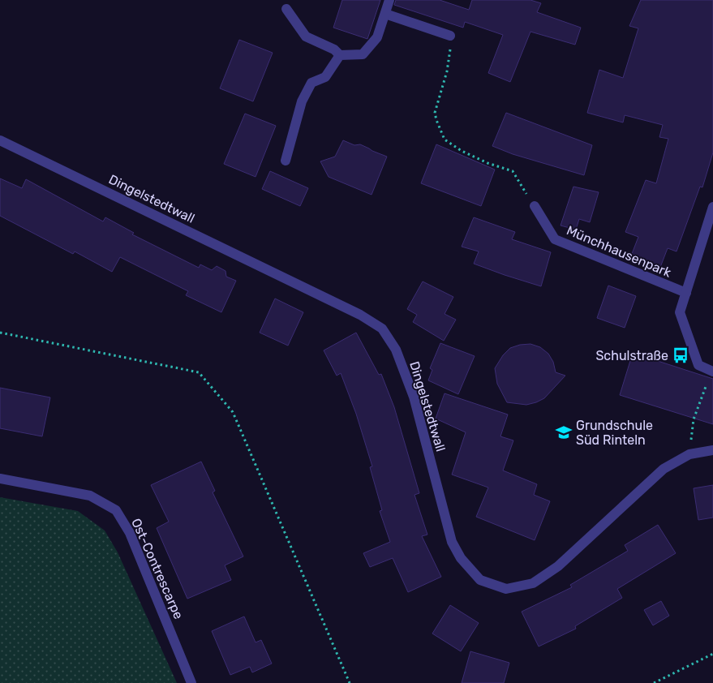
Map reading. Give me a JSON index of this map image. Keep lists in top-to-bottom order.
{
  "streets": {
    "street": ["Dingelstedtwall", "Münchhausenpark", "Ost-Contrescarpe"]
  },
  "places": {
    "bus stop": ["Schulstraße"],
    "school or university": ["Grundschule Süd Rinteln"]
  }
}
